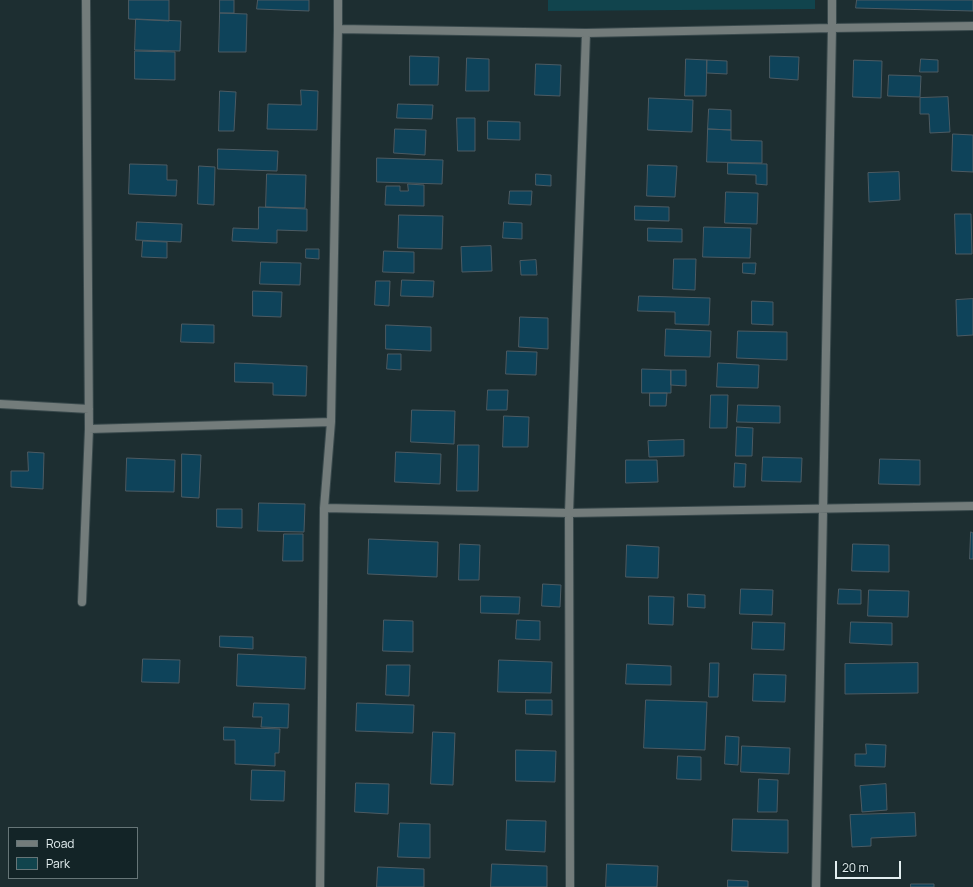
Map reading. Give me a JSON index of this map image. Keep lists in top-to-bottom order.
{
  "legend": ["Road", "Park"],
  "scale_bar": "20 m"
}
